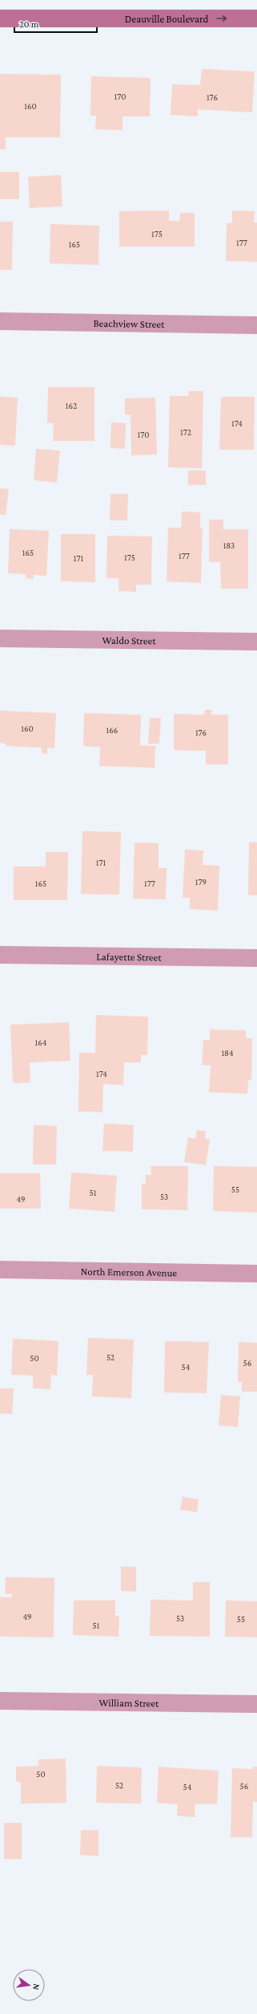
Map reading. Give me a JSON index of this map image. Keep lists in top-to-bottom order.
{
  "streets": {
    "street": [
      "Deauville Boulevard",
      "Beachview Street",
      "Waldo Street",
      "Lafayette Street",
      "North Emerson Avenue",
      "William Street"
    ]
  },
  "one_way": ["Deauville Boulevard"],
  "house_numbers": [
    "170",
    "176",
    "160",
    "175",
    "177",
    "165",
    "162",
    "174",
    "172",
    "170",
    "183",
    "165",
    "177",
    "175",
    "171",
    "160",
    "166",
    "176",
    "171",
    "179",
    "165",
    "177",
    "164",
    "184",
    "174",
    "55",
    "51",
    "53",
    "49",
    "52",
    "50",
    "56",
    "54",
    "49",
    "53",
    "55",
    "51",
    "50",
    "52",
    "56",
    "54"
  ],
  "scale_bar": "20 m",
  "north": "right"
}
